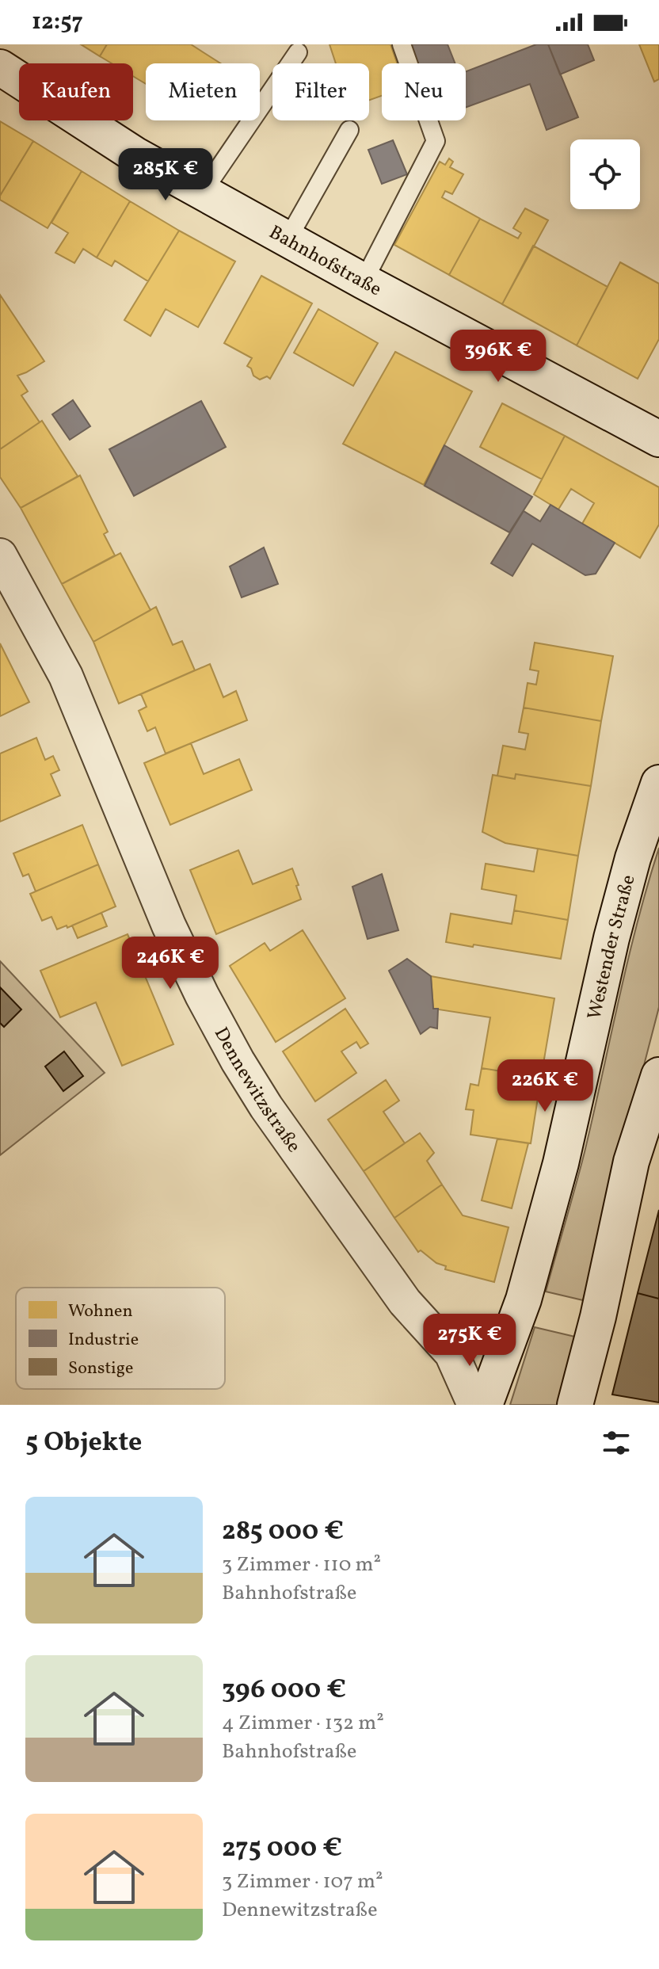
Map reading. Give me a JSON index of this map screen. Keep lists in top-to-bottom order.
{
  "streets": {
    "main road": ["Bahnhofstraße", "Westender Straße"],
    "street": ["Dennewitzstraße"]
  },
  "legend": ["Wohnen", "Industrie", "Sonstige"],
  "page": {
    "status": "12:57",
    "chip": [
      "Kaufen",
      "Mieten",
      "Filter",
      "Neu"
    ],
    "price": [
      "285K €",
      "396K €",
      "246K €",
      "226K €",
      "275K €"
    ],
    "heading": "5 Objekte",
    "list": [
      {
        "name": "285 000 €",
        "note": "3 Zimmer · 110 m² · Bahnhofstraße"
      },
      {
        "name": "396 000 €",
        "note": "4 Zimmer · 132 m² · Bahnhofstraße"
      },
      {
        "name": "275 000 €",
        "note": "3 Zimmer · 107 m² · Dennewitzstraße"
      }
    ]
  }
}
